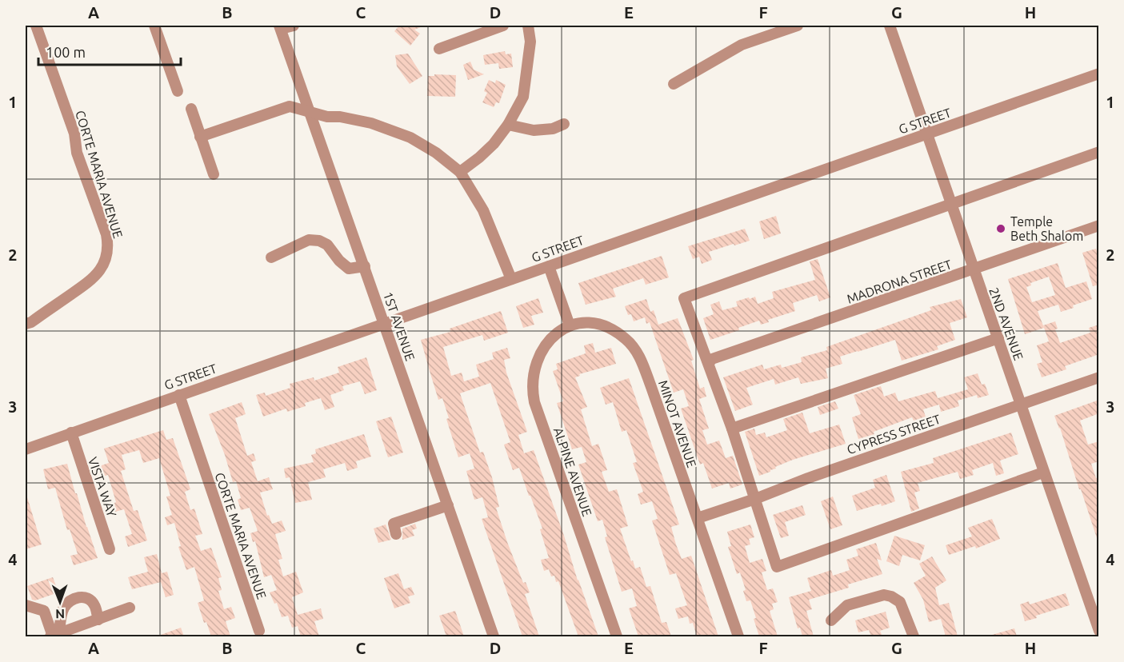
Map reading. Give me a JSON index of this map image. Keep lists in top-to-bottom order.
{
  "streets": {
    "street": [
      "G STREET",
      "CORTE MARIA AVENUE",
      "MADRONA STREET",
      "2ND AVENUE",
      "1ST AVENUE",
      "MINOT AVENUE",
      "CYPRESS STREET",
      "ALPINE AVENUE",
      "VISTA WAY"
    ]
  },
  "crossings": [
    ["G STREET", "CORTE MARIA AVENUE"],
    ["G STREET", "2ND AVENUE"],
    ["G STREET", "1ST AVENUE"],
    ["G STREET", "VISTA WAY"],
    ["MADRONA STREET", "2ND AVENUE"],
    ["2ND AVENUE", "CYPRESS STREET"],
    ["MINOT AVENUE", "CYPRESS STREET"],
    ["MINOT AVENUE", "ALPINE AVENUE"]
  ],
  "places": ["Temple Beth Shalom"],
  "scale_bar": "100 m",
  "north": "bottom",
  "grid": {
    "columns": [
      "A",
      "B",
      "C",
      "D",
      "E",
      "F",
      "G",
      "H"
    ],
    "rows": [
      "1",
      "2",
      "3",
      "4"
    ]
  }
}
